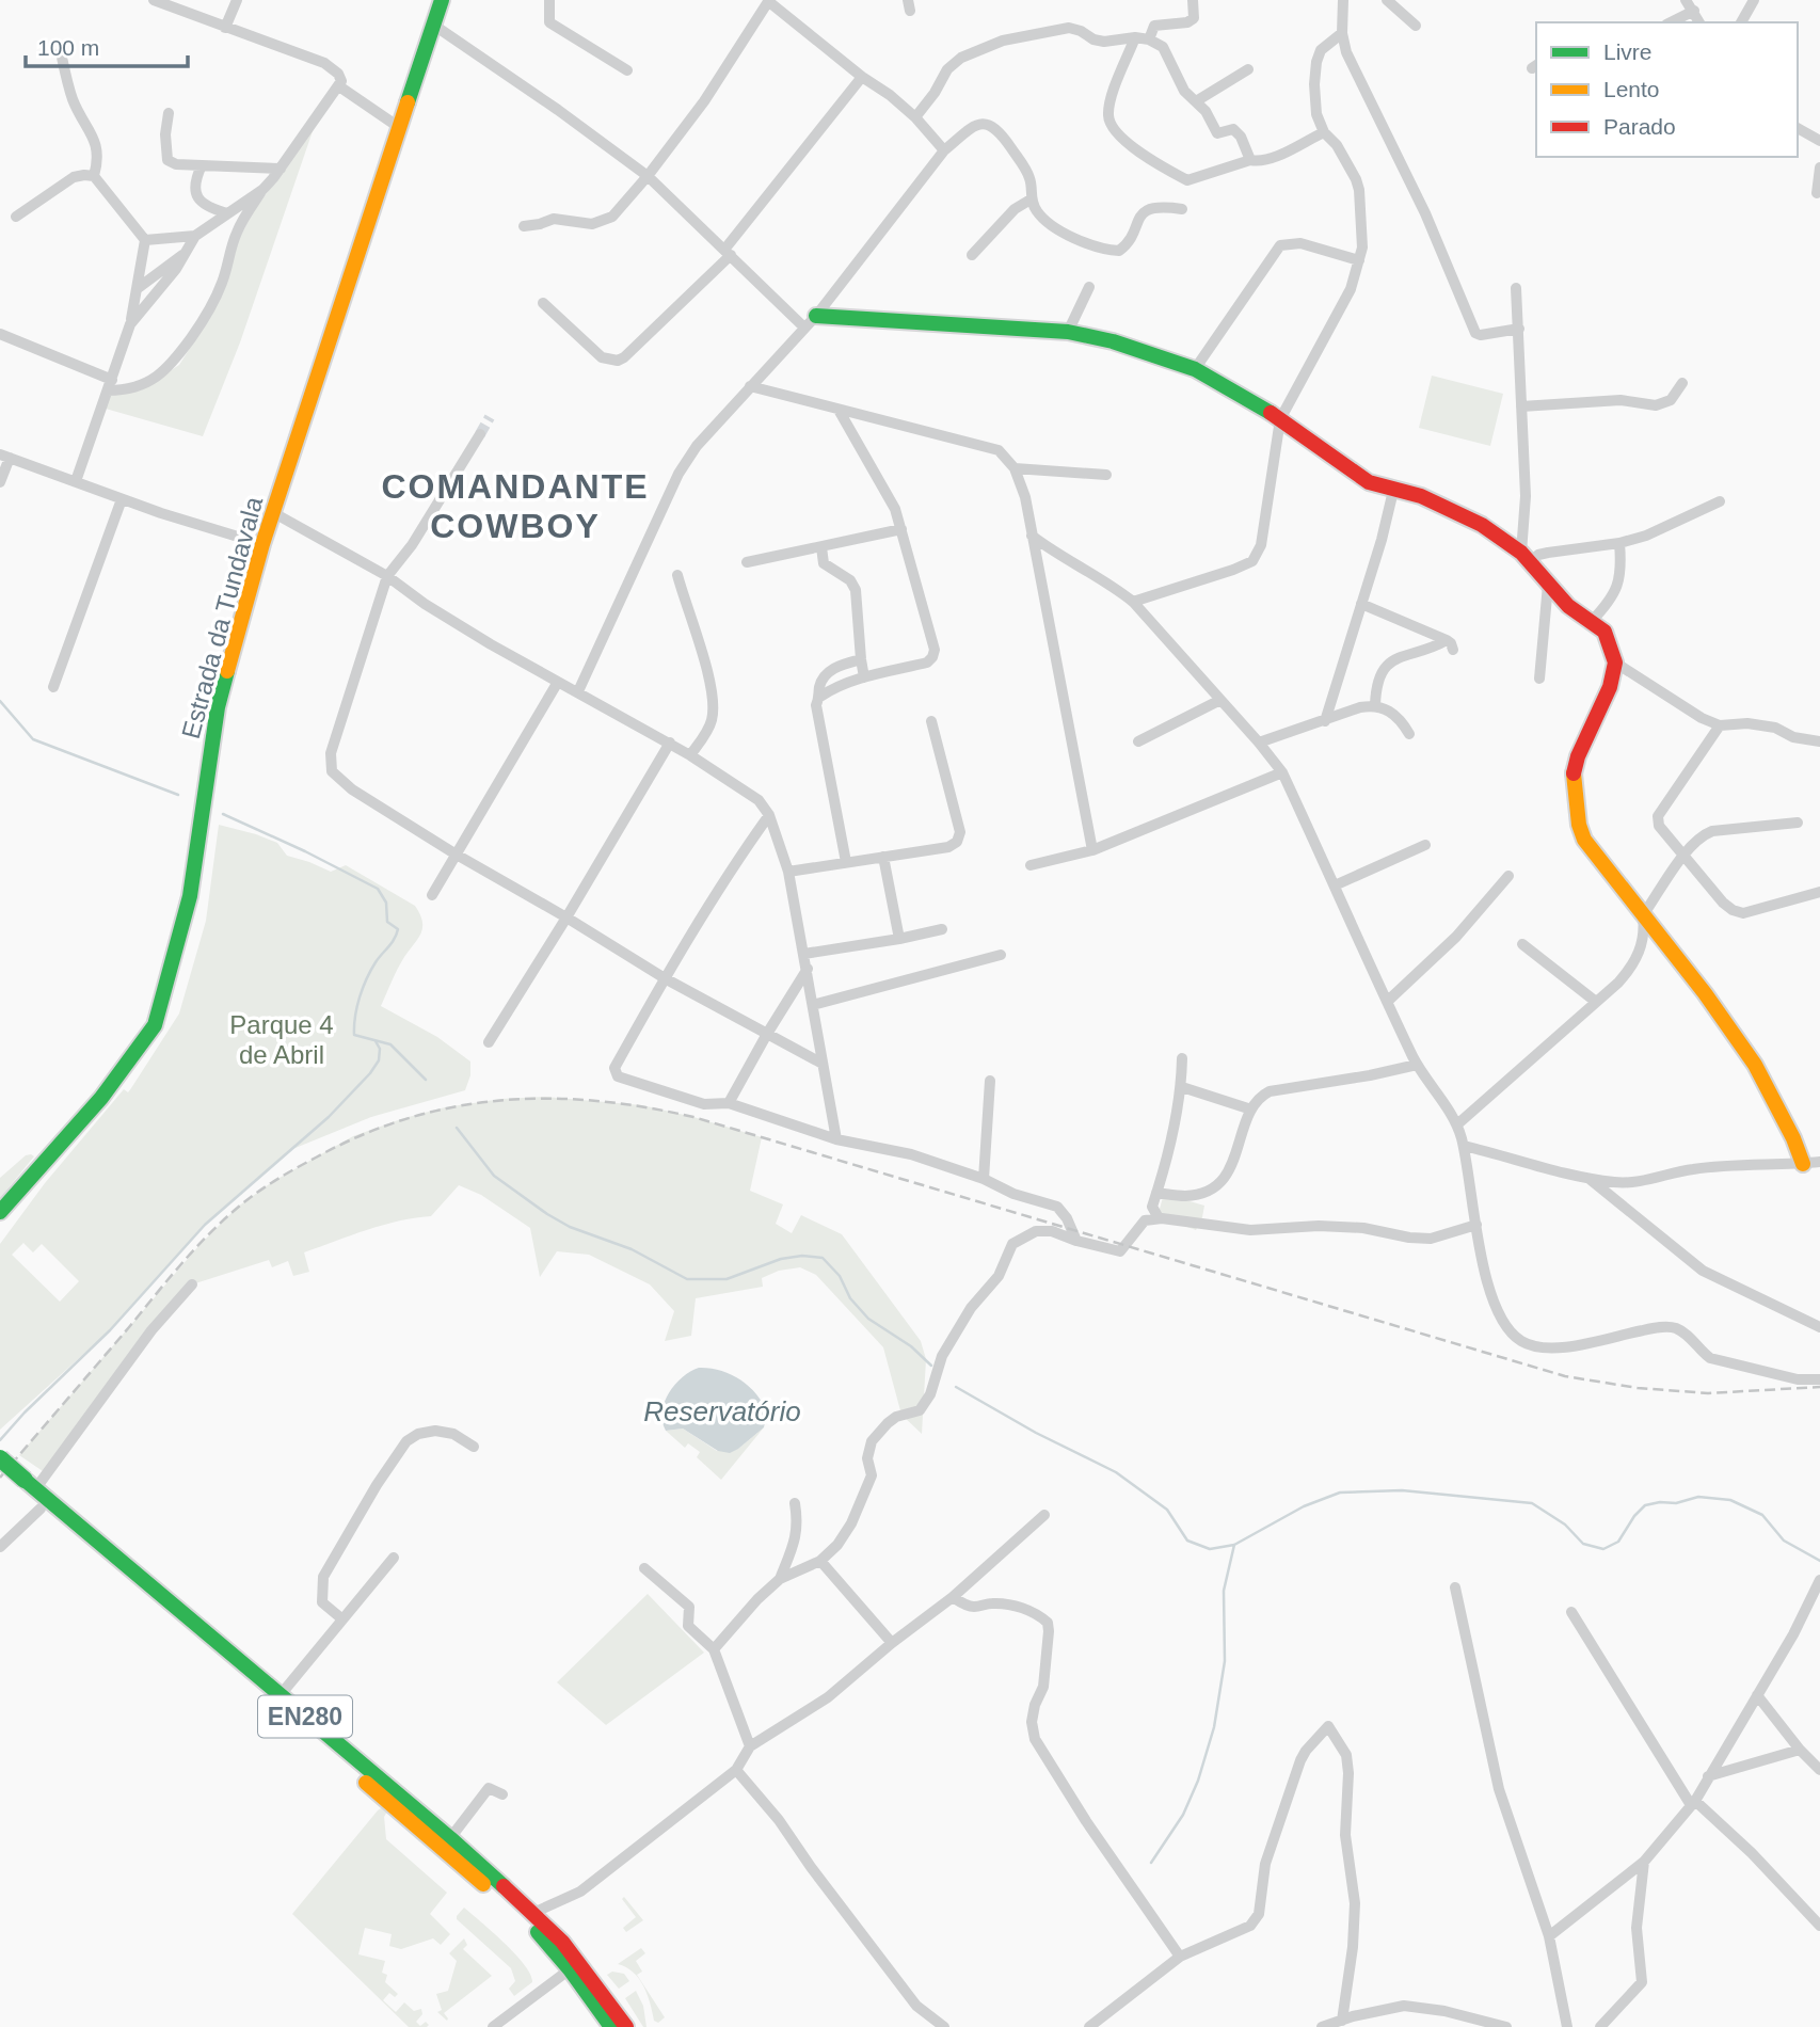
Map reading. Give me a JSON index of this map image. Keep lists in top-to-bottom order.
{
  "streets": {
    "main road": ["Estrada da Tundavala", "EN280"]
  },
  "districts": ["COMANDANTE COWBOY"],
  "water": ["Reservatório"],
  "parks": ["Parque 4 de Abril"],
  "legend": ["Livre", "Lento", "Parado"],
  "scale_bar": "100 m"
}
